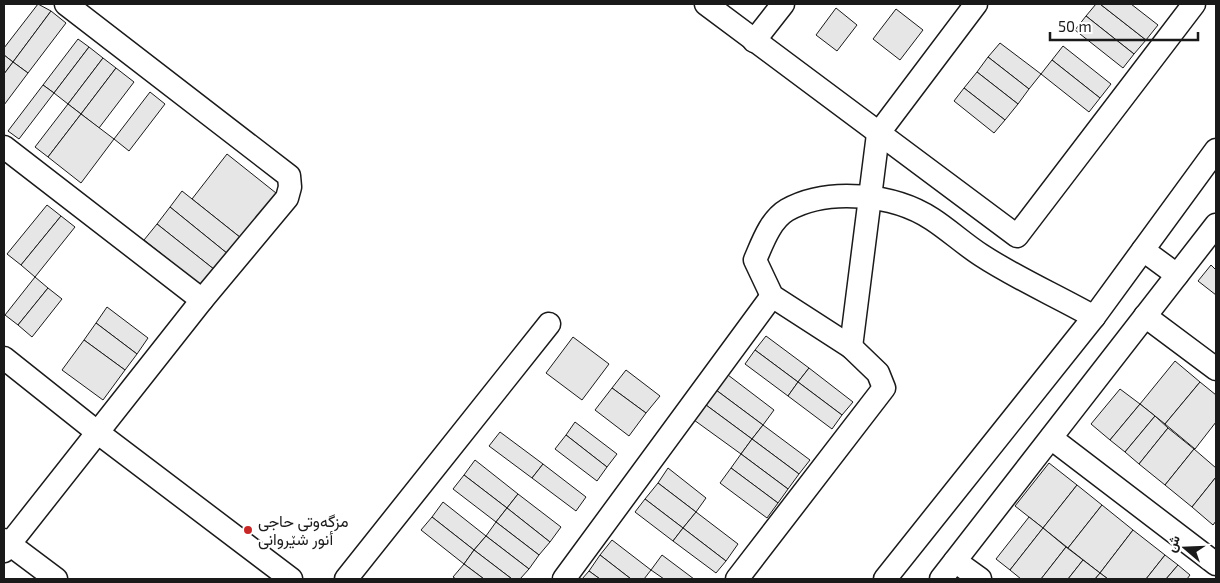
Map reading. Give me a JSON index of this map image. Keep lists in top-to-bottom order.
{
  "places": ["مزگەوتی حاجی أنور شێروانی"],
  "scale_bar": "50 m",
  "north": "left"
}
